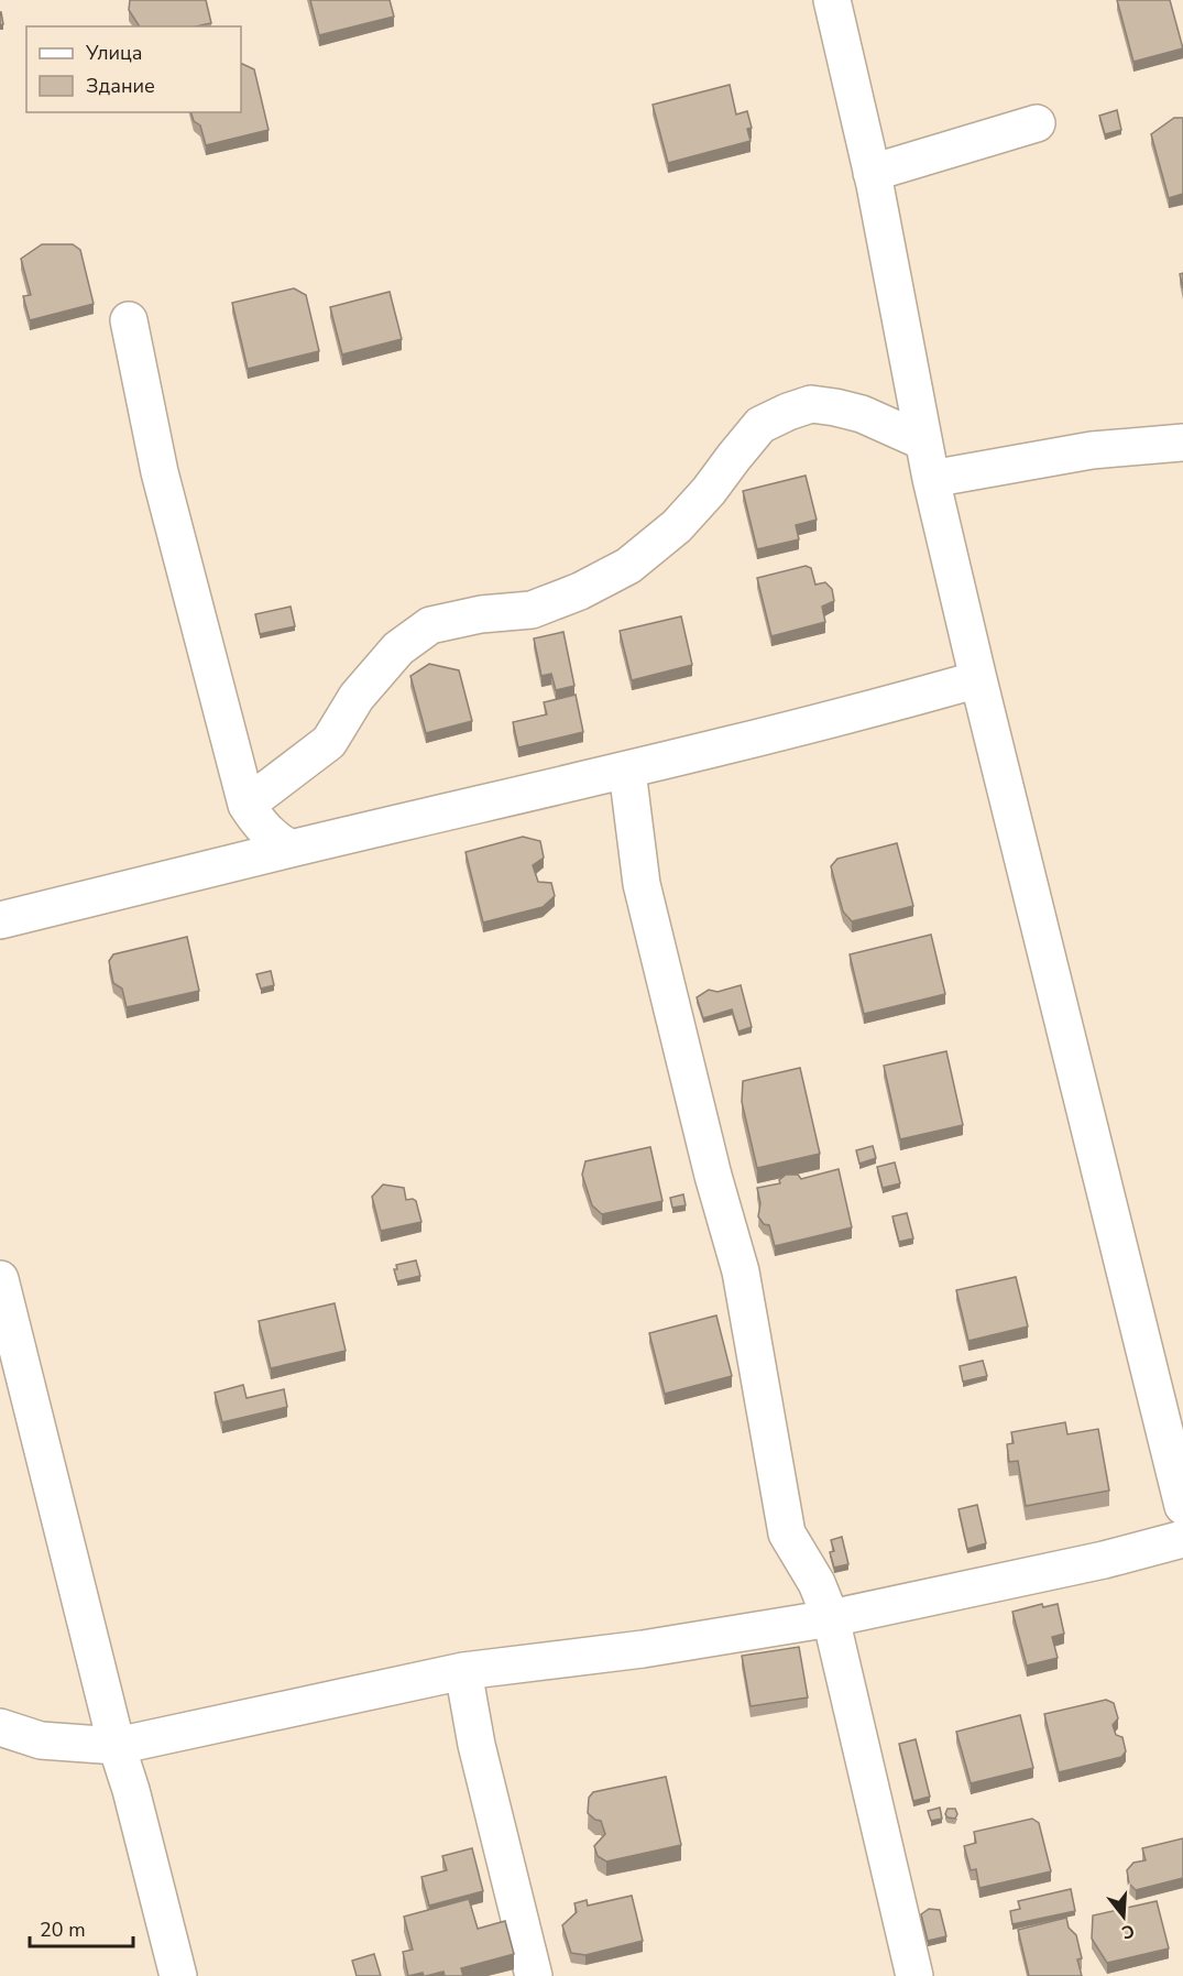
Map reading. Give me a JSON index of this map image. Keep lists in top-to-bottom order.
{
  "legend": ["Улица", "Здание"],
  "scale_bar": "20 m",
  "north": "bottom"
}
